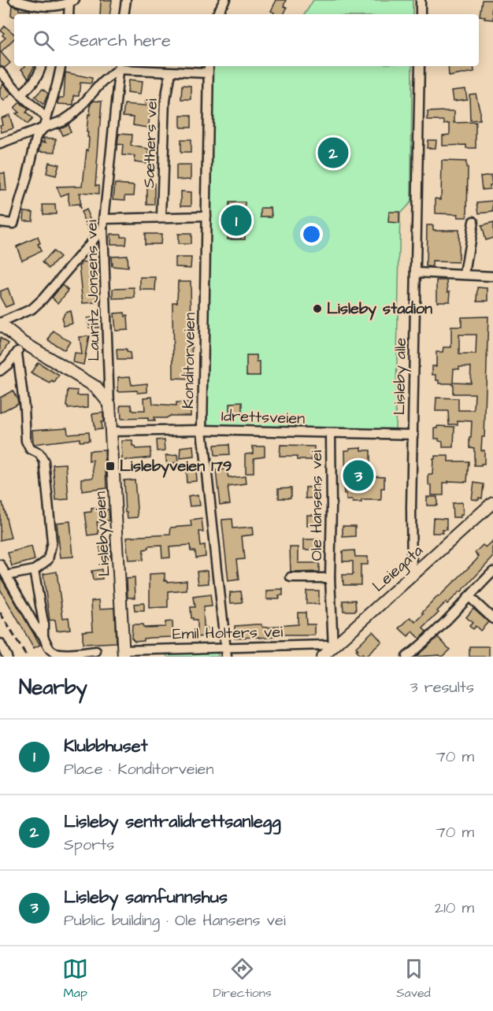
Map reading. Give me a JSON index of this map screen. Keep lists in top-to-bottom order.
{
  "streets": {
    "street": [
      "Sæthers vei",
      "Lauritz Jonsens vei",
      "Konditorveien",
      "Lisleby alle",
      "Idrettsveien",
      "Ole Hansens vei",
      "Lislebyveien",
      "Leiegata",
      "Emil Holters vei"
    ]
  },
  "crossings": [
    ["Lauritz Jonsens vei", "Lislebyveien"],
    ["Konditorveien", "Idrettsveien"],
    ["Konditorveien", "Emil Holters vei"],
    ["Lisleby alle", "Idrettsveien"],
    ["Lisleby alle", "Leiegata"],
    ["Idrettsveien", "Ole Hansens vei"],
    ["Idrettsveien", "Lislebyveien"],
    ["Ole Hansens vei", "Leiegata"],
    ["Ole Hansens vei", "Emil Holters vei"],
    ["Lislebyveien", "Emil Holters vei"],
    ["Leiegata", "Emil Holters vei"]
  ],
  "places": {
    "other": ["Lisleby stadion"],
    "transit": ["Lislebyveien 179"]
  },
  "page": {
    "search": "Search here",
    "pins": ["2", "1", "3"],
    "heading": ["Nearby", "3 results"],
    "list": [
      {
        "mark": "1",
        "name": "Klubbhuset",
        "note": "Place · Konditorveien",
        "value": "70 m"
      },
      {
        "mark": "2",
        "name": "Lisleby sentralidrettsanlegg",
        "note": "Sports",
        "value": "70 m"
      },
      {
        "mark": "3",
        "name": "Lisleby samfunnshus",
        "note": "Public building · Ole Hansens vei",
        "value": "210 m"
      }
    ],
    "nav": ["Map", "Directions", "Saved"]
  }
}
